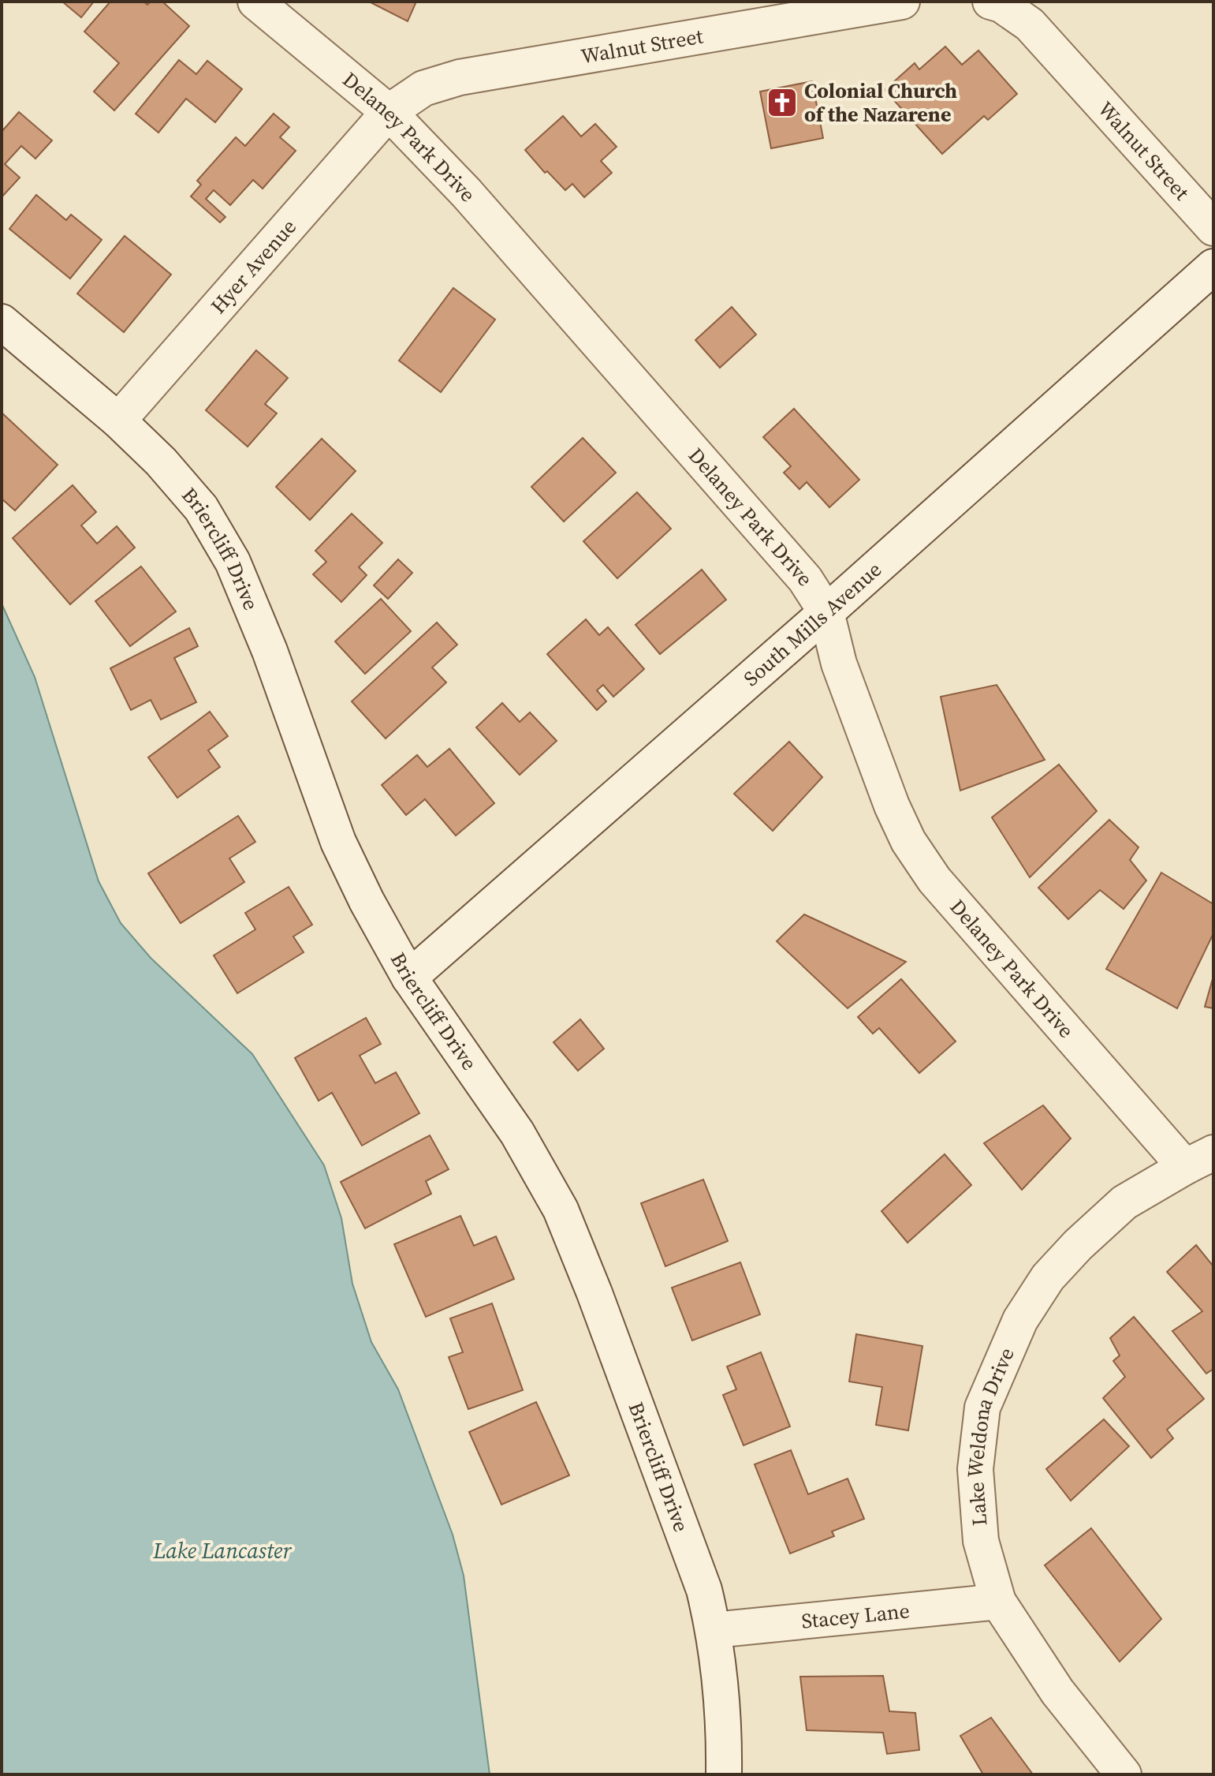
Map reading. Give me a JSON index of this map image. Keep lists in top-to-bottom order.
{
  "streets": {
    "street": [
      "Walnut Street",
      "Delaney Park Drive",
      "Hyer Avenue",
      "Briercliff Drive",
      "South Mills Avenue",
      "Lake Weldona Drive",
      "Stacey Lane"
    ]
  },
  "crossings": [
    ["Walnut Street", "Delaney Park Drive"],
    ["Walnut Street", "Hyer Avenue"],
    ["Delaney Park Drive", "Hyer Avenue"],
    ["Delaney Park Drive", "South Mills Avenue"],
    ["Delaney Park Drive", "Lake Weldona Drive"],
    ["Hyer Avenue", "Briercliff Drive"],
    ["Briercliff Drive", "South Mills Avenue"],
    ["Briercliff Drive", "Stacey Lane"],
    ["Lake Weldona Drive", "Stacey Lane"]
  ],
  "water": ["Lake Lancaster"],
  "places": {
    "church": ["Colonial Church of the Nazarene"]
  }
}
